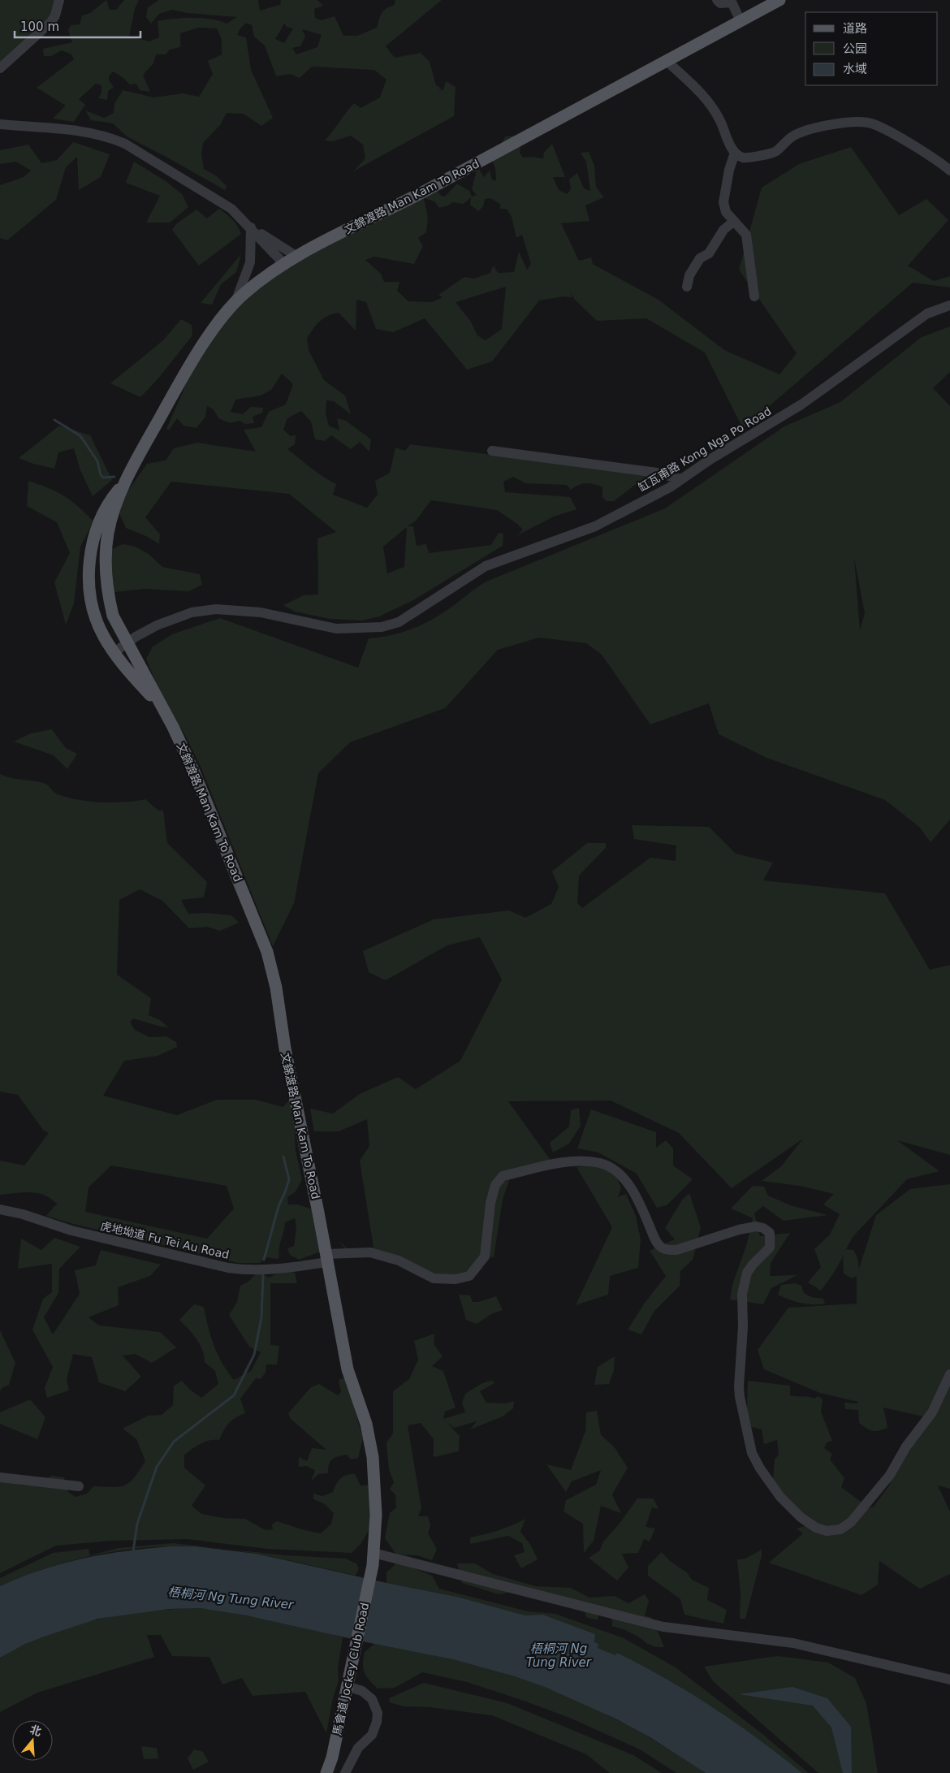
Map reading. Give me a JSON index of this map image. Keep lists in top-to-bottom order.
{
  "streets": {
    "main road": ["文錦渡路 Man Kam To Road", "馬會道 Jockey Club Road"],
    "street": ["缸瓦甫路 Kong Nga Po Road", "虎地坳道 Fu Tei Au Road"]
  },
  "crossings": [
    ["文錦渡路 Man Kam To Road", "缸瓦甫路 Kong Nga Po Road"],
    ["文錦渡路 Man Kam To Road", "虎地坳道 Fu Tei Au Road"],
    ["文錦渡路 Man Kam To Road", "馬會道 Jockey Club Road"]
  ],
  "water": ["梧桐河 Ng Tung River"],
  "legend": ["道路", "公园", "水域"],
  "scale_bar": "100 m",
  "north": "top"
}
